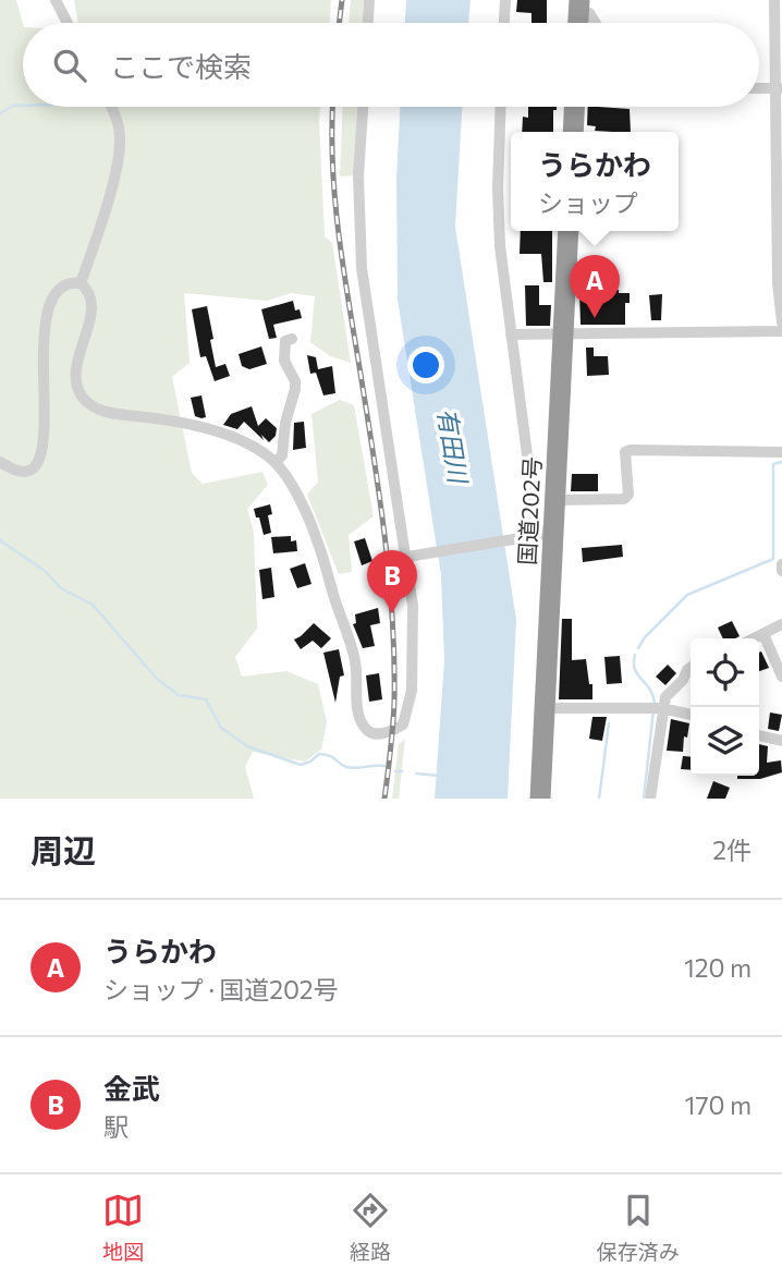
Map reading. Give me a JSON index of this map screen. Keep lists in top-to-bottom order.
{
  "streets": {
    "highway": ["国道202号"]
  },
  "water": ["有田川"],
  "page": {
    "search": "ここで検索",
    "popup": ["うらかわ", "ショップ"],
    "pins": ["A", "B"],
    "heading": ["周辺", "2件"],
    "list": [
      {
        "mark": "A",
        "name": "うらかわ",
        "note": "ショップ · 国道202号",
        "value": "120 m"
      },
      {
        "mark": "B",
        "name": "金武",
        "note": "駅",
        "value": "170 m"
      }
    ],
    "nav": ["地図", "経路", "保存済み"]
  }
}
